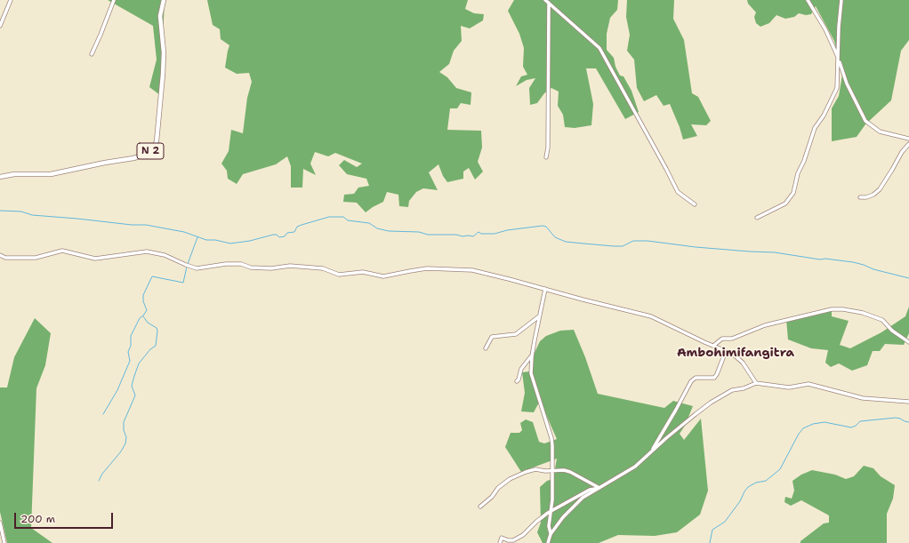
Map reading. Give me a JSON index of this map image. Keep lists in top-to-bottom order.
{
  "streets": {
    "main road": ["N 2"]
  },
  "districts": ["Ambohimifangitra"],
  "scale_bar": "200 m"
}
